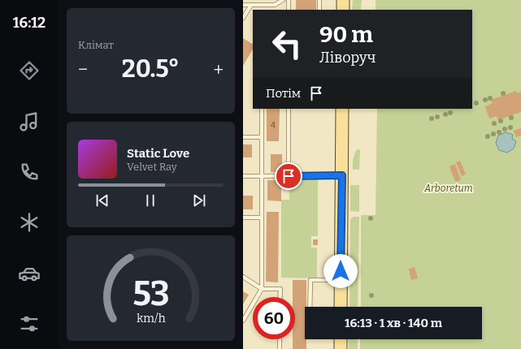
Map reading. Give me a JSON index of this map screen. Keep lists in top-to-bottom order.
{
  "parks": ["Arboretum"],
  "house_numbers": ["4"],
  "page": {
    "tabs": "16:12",
    "tile": "Клімат",
    "turn": ["90 m", "Ліворуч"],
    "heat": ["−", "20.5°", "+"],
    "then": "Потім",
    "song": ["Static Love", "Velvet Ray"],
    "limit": "60",
    "trip": "16:13 · 1 хв · 140 m",
    "gauge": ["53", "km/h"]
  }
}
